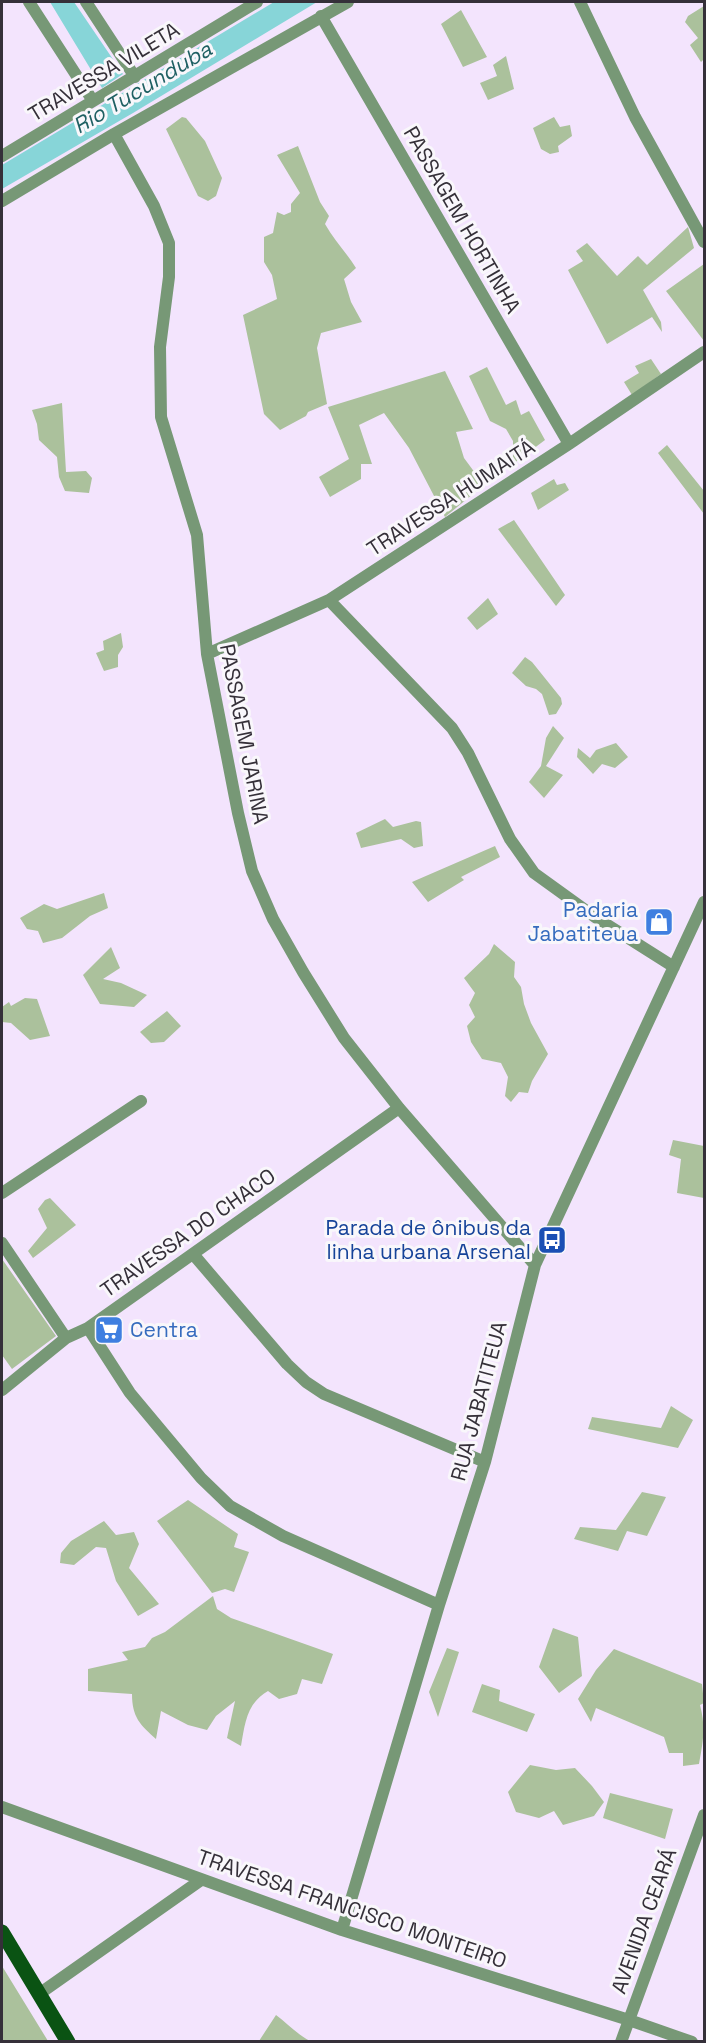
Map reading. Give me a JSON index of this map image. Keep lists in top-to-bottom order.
{
  "streets": {
    "street": [
      "TRAVESSA VILETA",
      "PASSAGEM HORTINHA",
      "TRAVESSA HUMAITÁ",
      "PASSAGEM JARINA",
      "TRAVESSA DO CHACO",
      "RUA JABATITEUA",
      "TRAVESSA FRANCISCO MONTEIRO",
      "AVENIDA CEARÁ"
    ]
  },
  "crossings": [
    ["PASSAGEM HORTINHA", "TRAVESSA HUMAITÁ"],
    ["TRAVESSA HUMAITÁ", "PASSAGEM JARINA"],
    ["PASSAGEM JARINA", "TRAVESSA DO CHACO"],
    ["PASSAGEM JARINA", "RUA JABATITEUA"],
    ["RUA JABATITEUA", "TRAVESSA FRANCISCO MONTEIRO"],
    ["TRAVESSA FRANCISCO MONTEIRO", "AVENIDA CEARÁ"]
  ],
  "water": ["Rio Tucunduba"],
  "places": {
    "shop": ["Padaria Jabatiteua"],
    "bus stop": ["Parada de ônibus da linha urbana Arsenal"],
    "supermarket": ["Centra"]
  }
}
